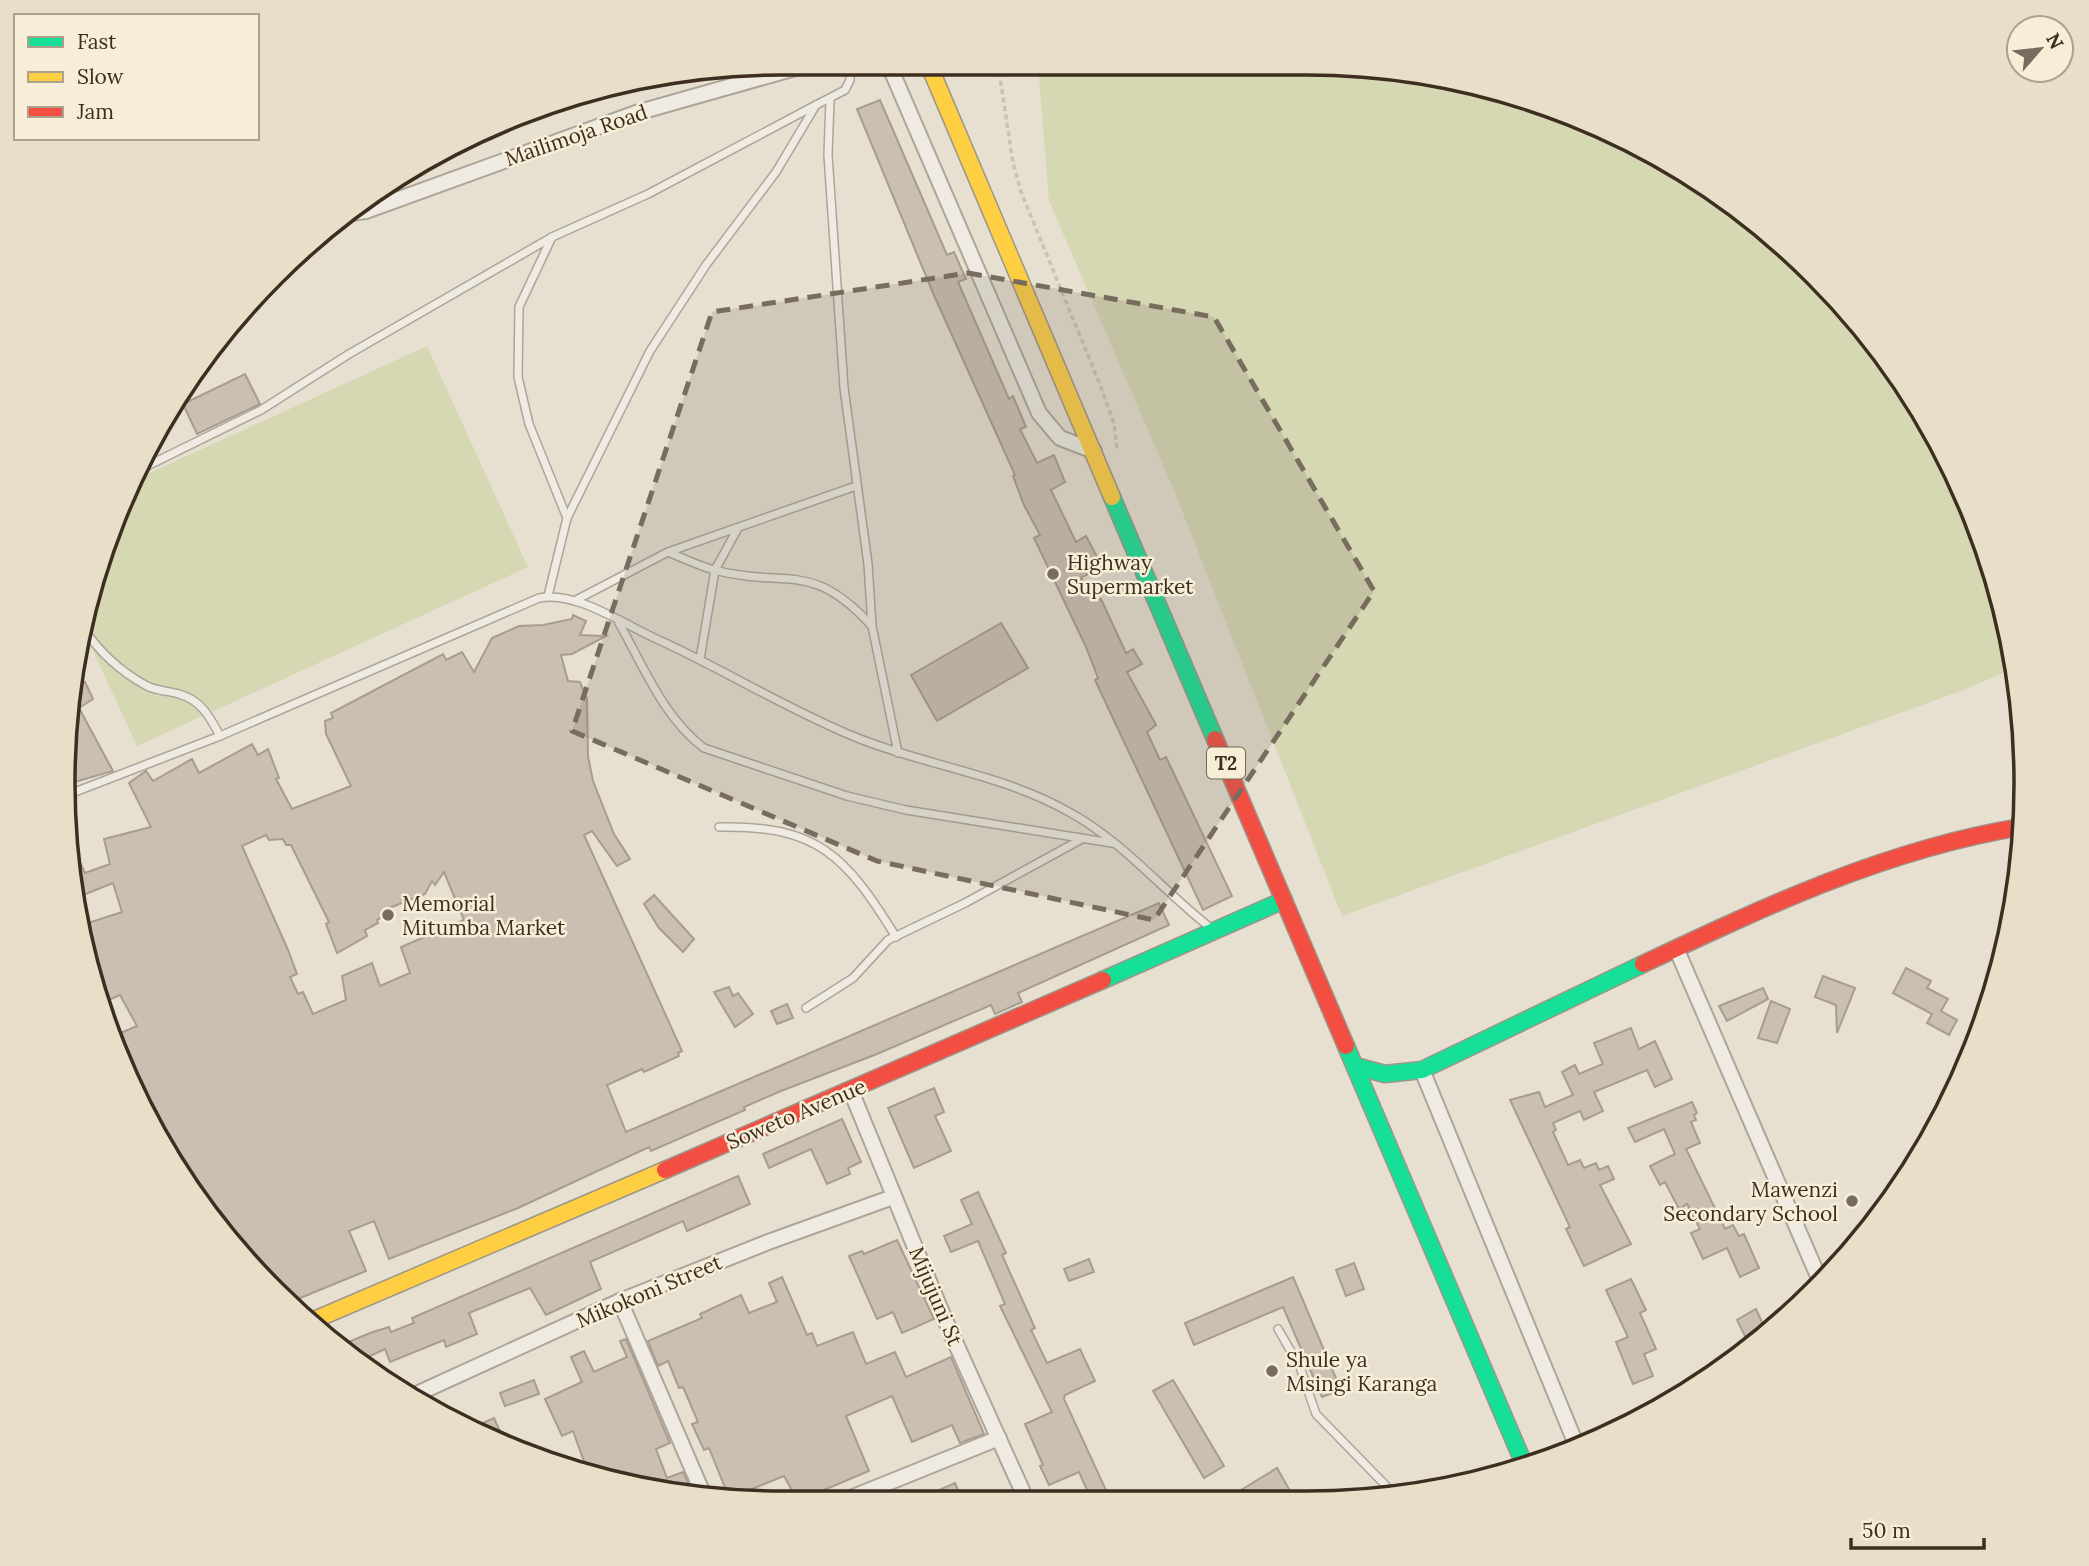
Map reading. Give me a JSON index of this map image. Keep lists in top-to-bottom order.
{
  "streets": {
    "main road": ["T2", "Soweto Avenue"],
    "street": ["Mailimoja Road", "Mikokoni Street", "Mijujuni St"]
  },
  "crossings": [
    ["T2", "Soweto Avenue"],
    ["Soweto Avenue", "Mijujuni St"],
    ["Mikokoni Street", "Mijujuni St"]
  ],
  "places": [
    "Highway Supermarket",
    "Memorial Mitumba Market",
    "Mawenzi Secondary School",
    "Shule ya Msingi Karanga"
  ],
  "legend": ["Fast", "Slow", "Jam"],
  "scale_bar": "50 m",
  "north": "top right"
}
